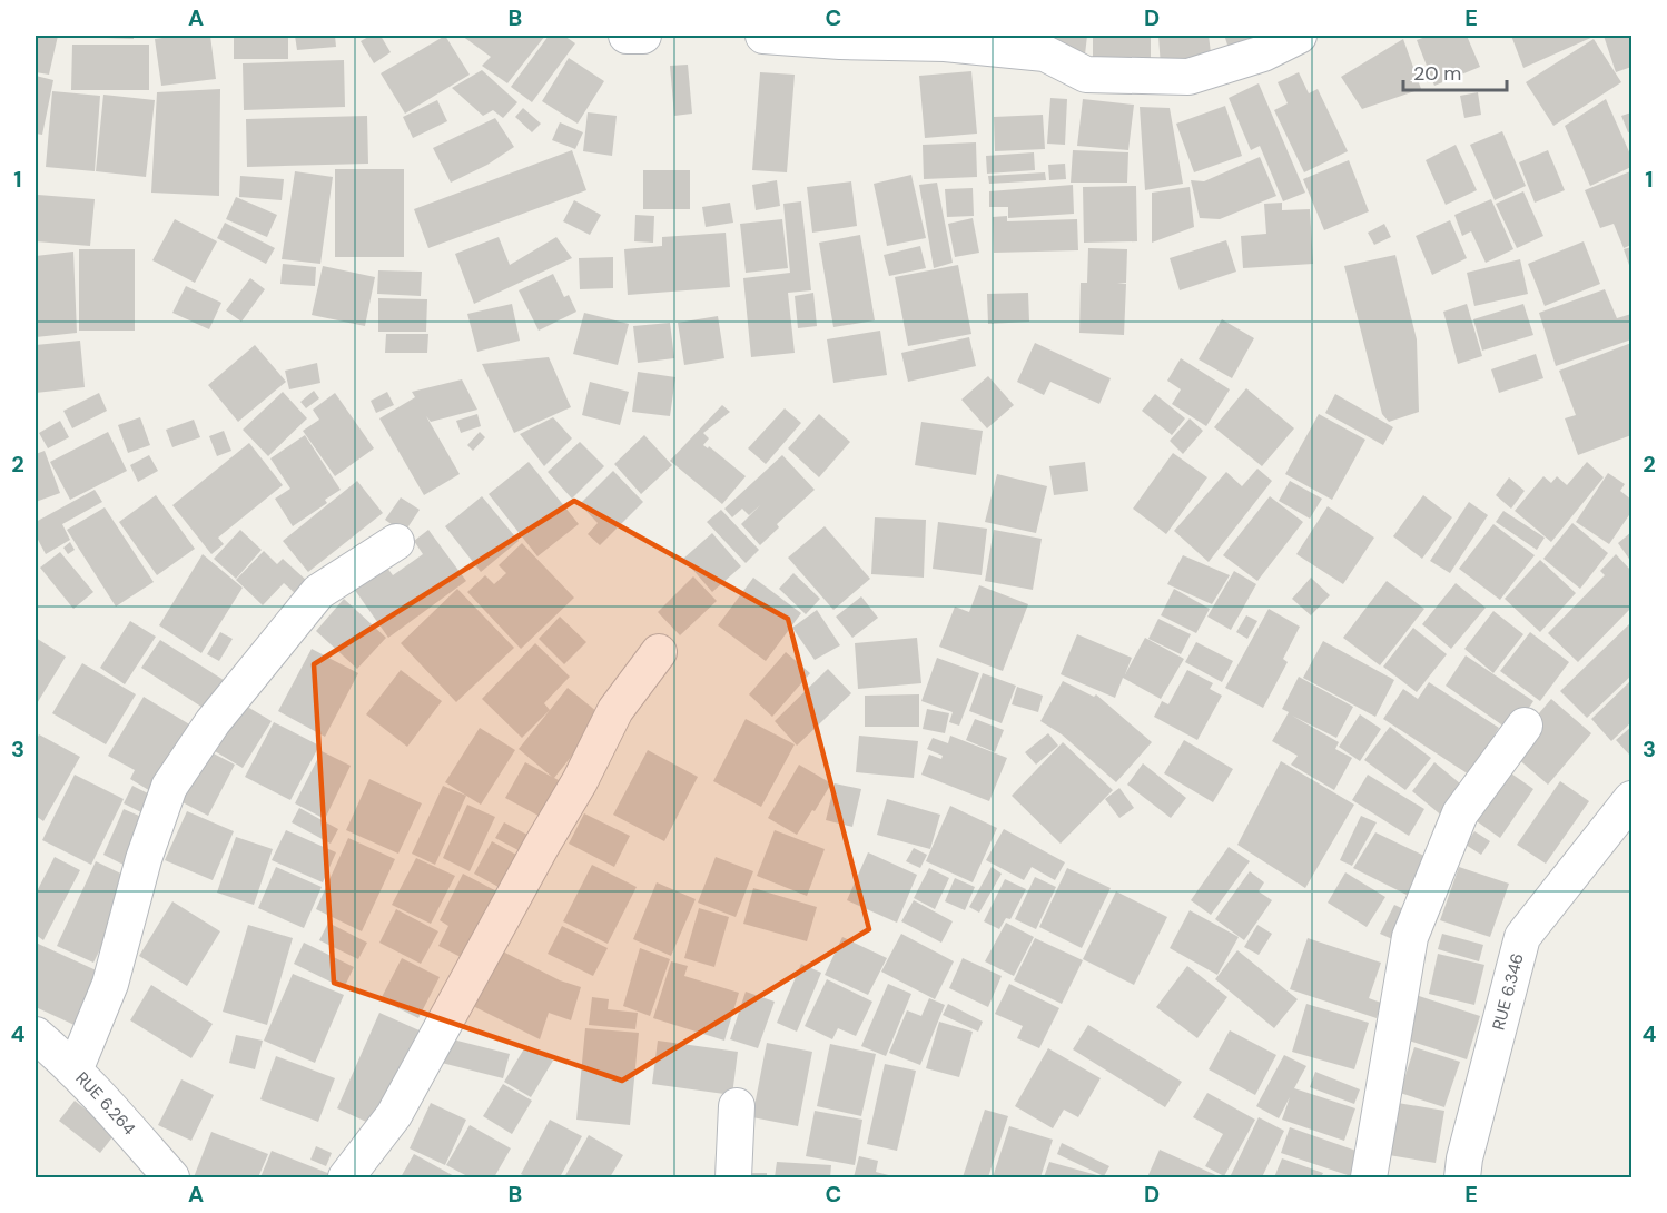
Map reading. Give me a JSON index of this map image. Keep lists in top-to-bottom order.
{
  "streets": {
    "street": ["RUE 6.346", "RUE 6.264"]
  },
  "scale_bar": "20 m",
  "grid": {
    "columns": [
      "A",
      "B",
      "C",
      "D",
      "E"
    ],
    "rows": [
      "1",
      "2",
      "3",
      "4"
    ]
  }
}
